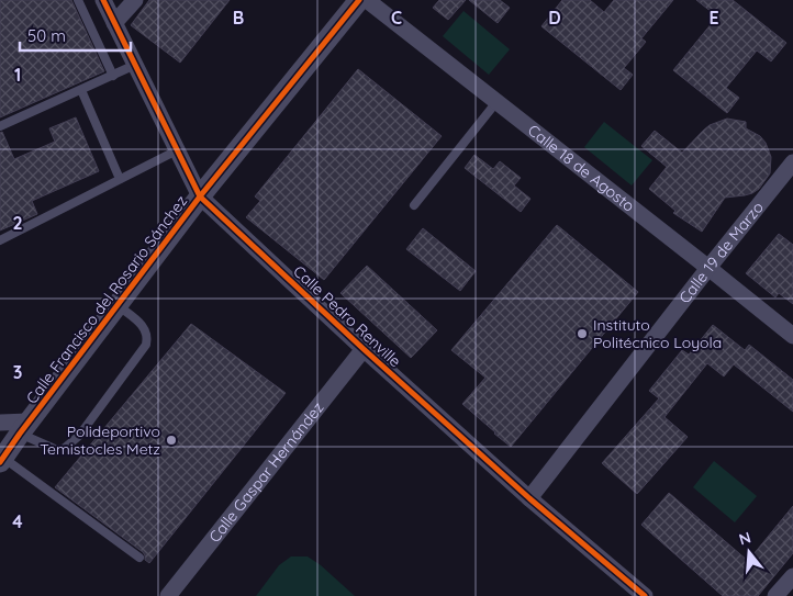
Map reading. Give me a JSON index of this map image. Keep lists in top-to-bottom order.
{
  "streets": {
    "street": [
      "Calle 18 de Agosto",
      "Calle 19 de Marzo",
      "Calle Francisco del Rosario Sánchez",
      "Calle Pedro Renville",
      "Calle Gaspar Hernández"
    ]
  },
  "crossings": [
    ["Calle 18 de Agosto", "Calle 19 de Marzo"],
    ["Calle 19 de Marzo", "Calle Pedro Renville"],
    ["Calle Francisco del Rosario Sánchez", "Calle Pedro Renville"],
    ["Calle Pedro Renville", "Calle Gaspar Hernández"]
  ],
  "places": ["Instituto Politécnico Loyola", "Polideportivo Temistocles Metz"],
  "scale_bar": "50 m",
  "north": "top",
  "grid": {
    "columns": [
      "B",
      "C",
      "D",
      "E"
    ],
    "rows": [
      "1",
      "2",
      "3",
      "4"
    ]
  }
}
